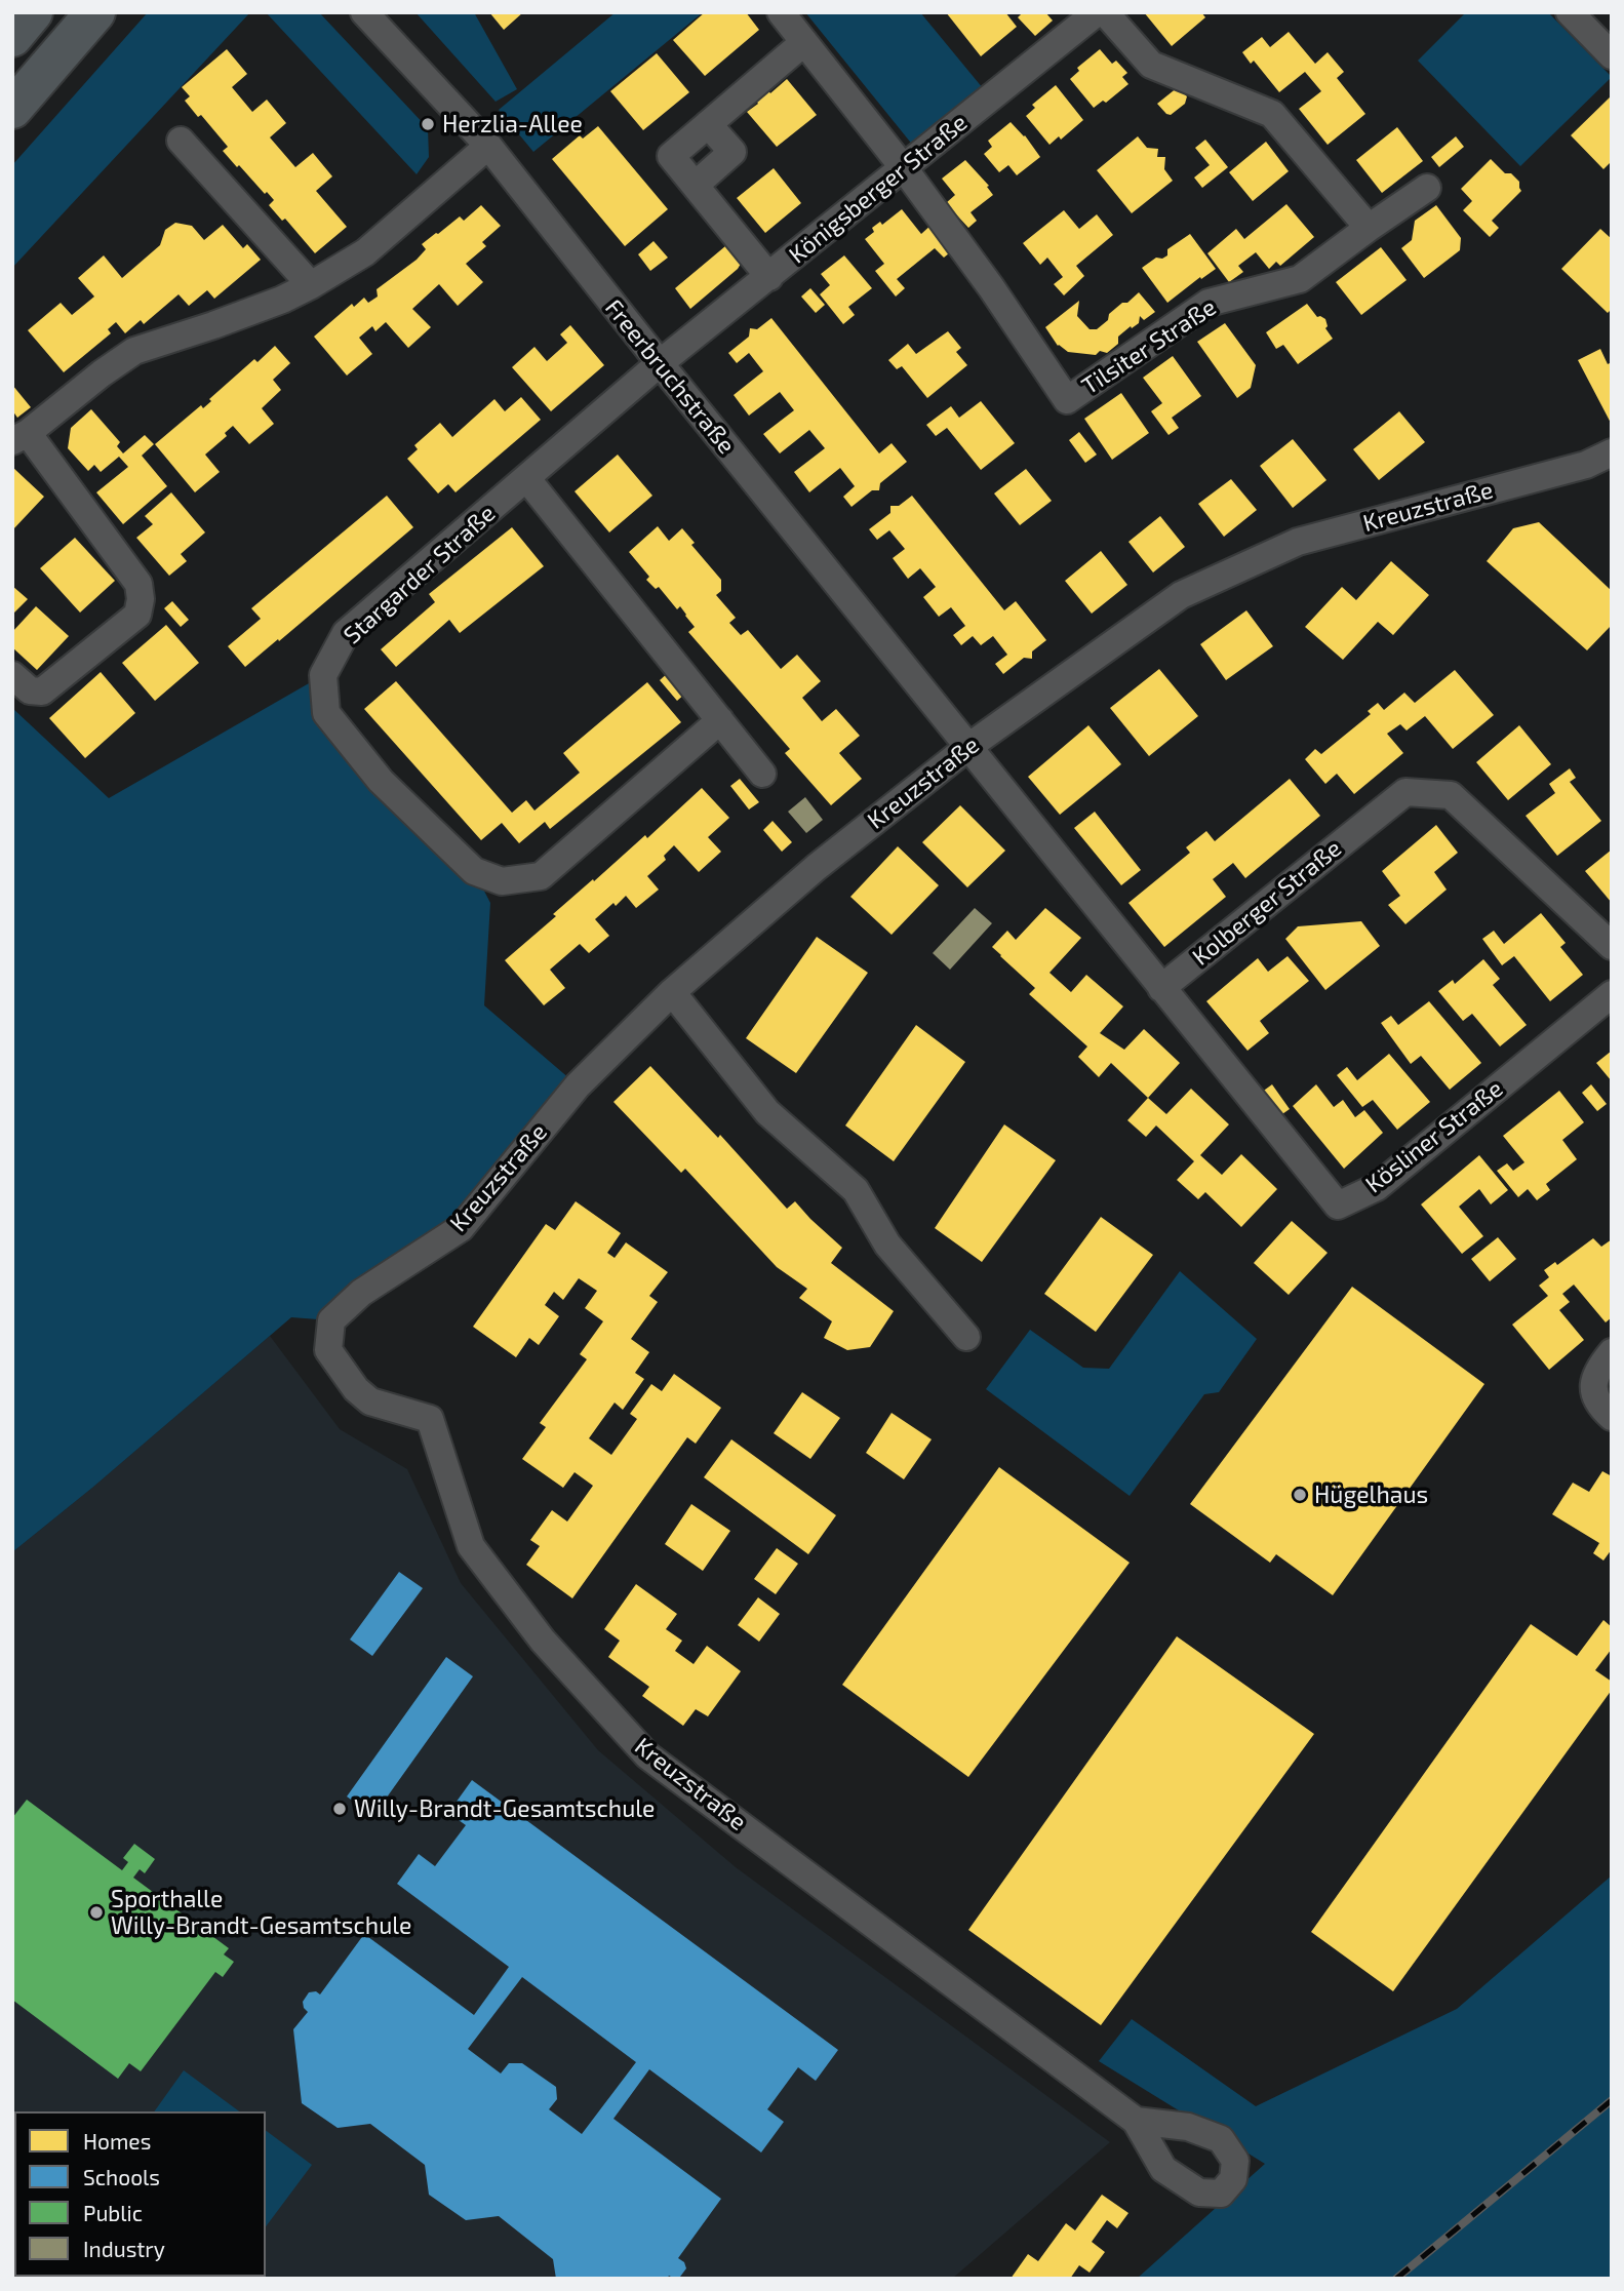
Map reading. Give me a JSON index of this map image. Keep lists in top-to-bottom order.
{
  "streets": {
    "street": [
      "Königsberger Straße",
      "Tilsiter Straße",
      "Freerbruchstraße",
      "Kreuzstraße",
      "Stargarder Straße",
      "Kolberger Straße",
      "Kösliner Straße"
    ]
  },
  "crossings": [
    ["Königsberger Straße", "Tilsiter Straße"],
    ["Königsberger Straße", "Freerbruchstraße"],
    ["Königsberger Straße", "Stargarder Straße"],
    ["Freerbruchstraße", "Kreuzstraße"],
    ["Freerbruchstraße", "Stargarder Straße"],
    ["Kolberger Straße", "Kösliner Straße"]
  ],
  "places": [
    "Herzlia-Allee",
    "Hügelhaus",
    "Willy-Brandt-Gesamtschule",
    "Sporthalle Willy-Brandt-Gesamtschule"
  ],
  "legend": [
    "Homes",
    "Schools",
    "Public",
    "Industry"
  ]
}
